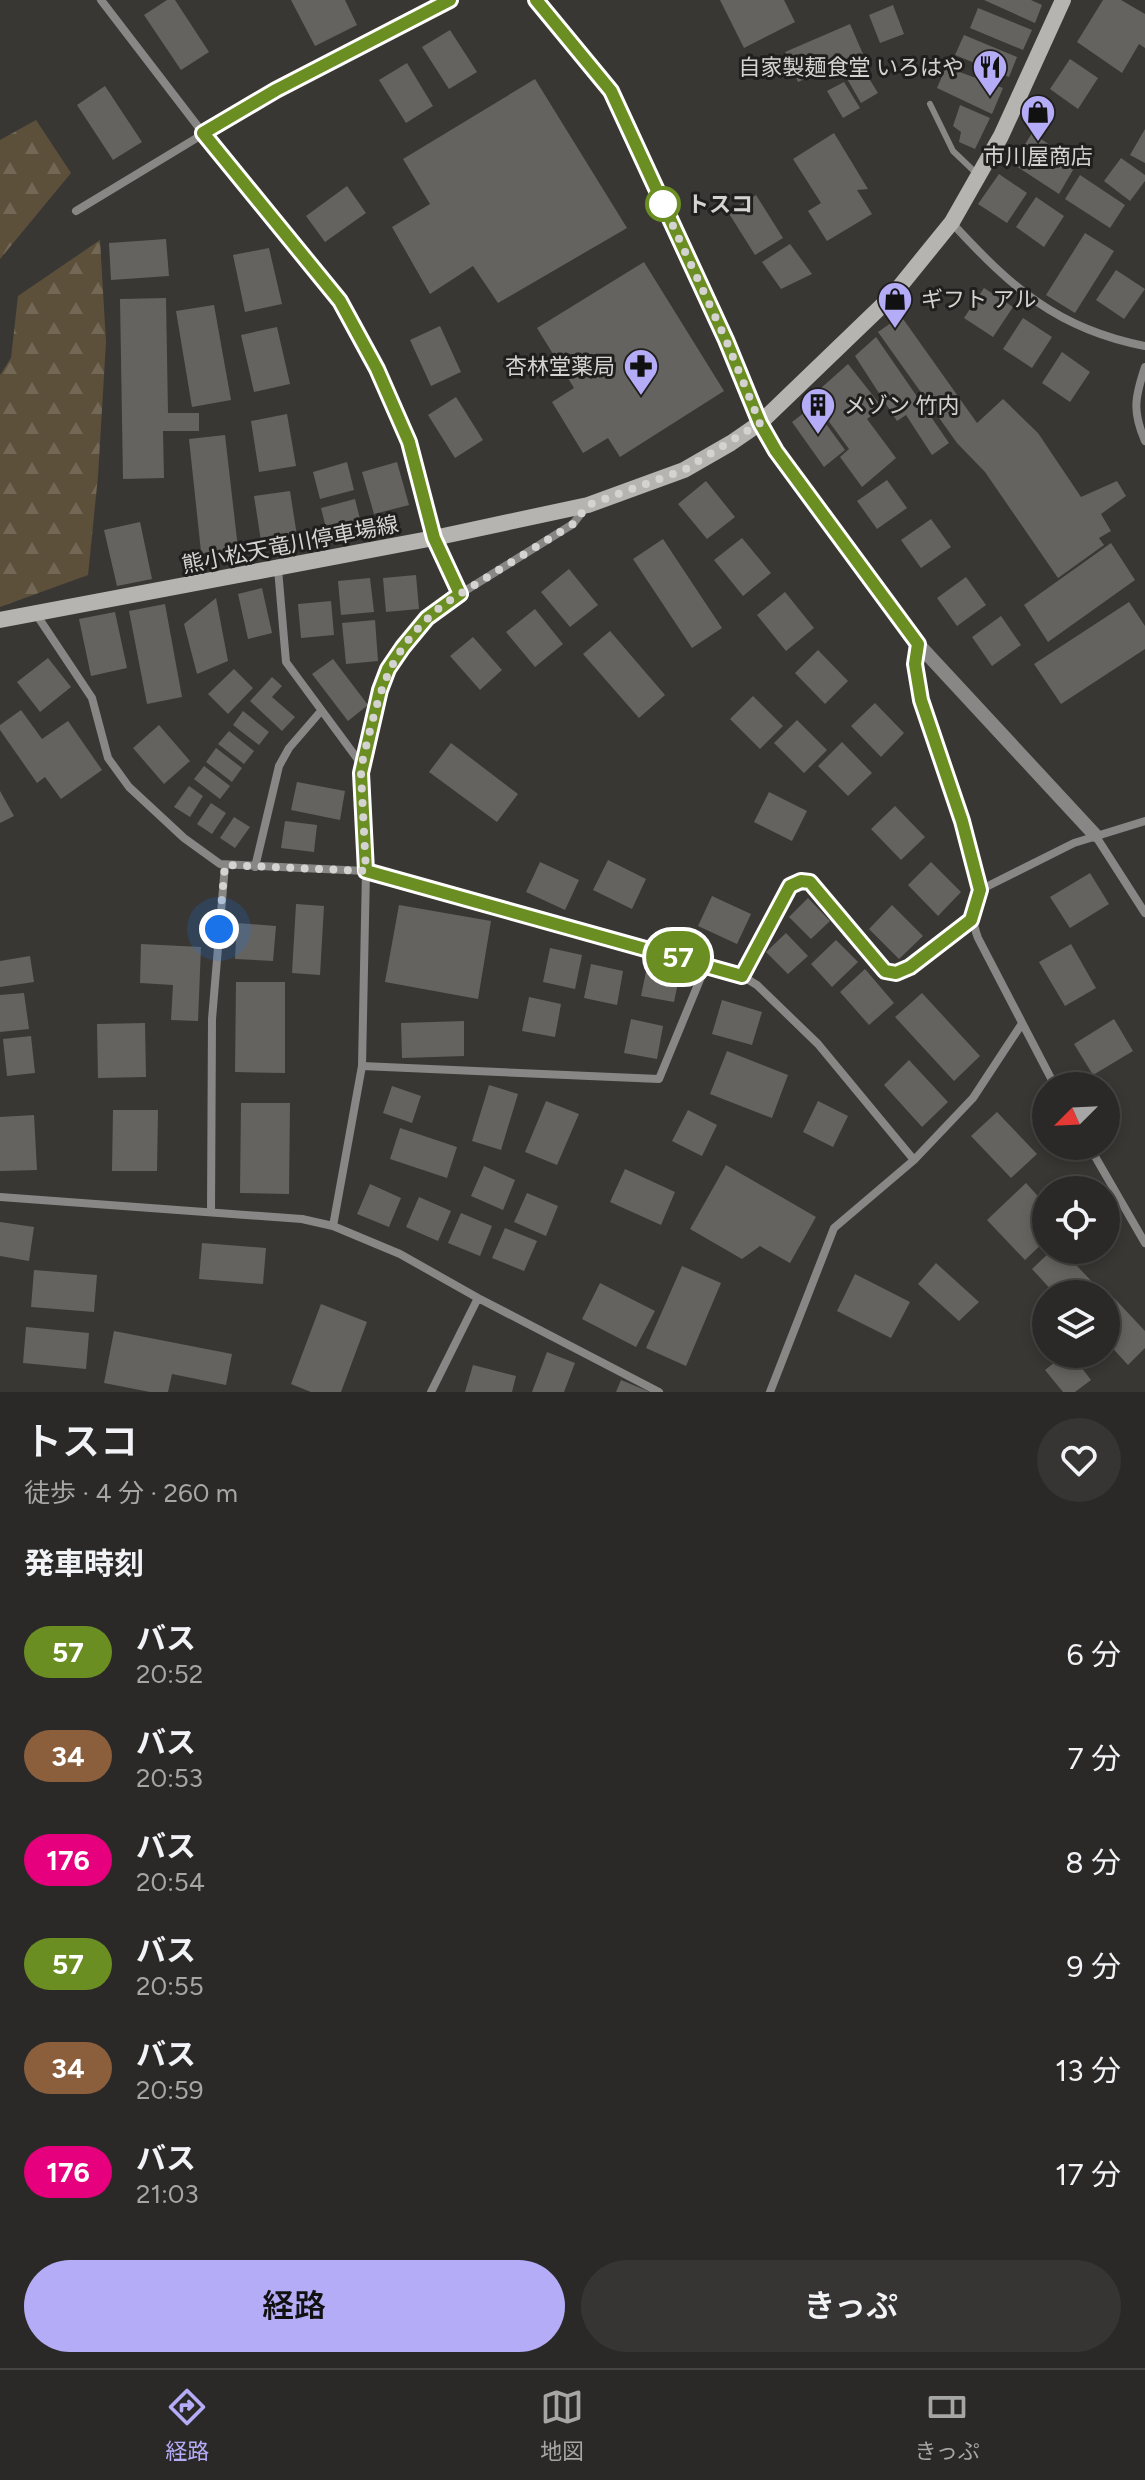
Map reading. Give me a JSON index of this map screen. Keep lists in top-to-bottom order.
{
  "streets": {
    "main road": ["熊小松天竜川停車場線"]
  },
  "places": {
    "restaurant": ["自家製麺食堂 いろはや"],
    "shop": ["市川屋商店", "ギフト アル"],
    "other": ["トスコ"],
    "pharmacy": ["杏林堂薬局"],
    "building": ["メゾン 竹内"]
  },
  "lines": ["bus line 57"],
  "north": "bottom left",
  "page": {
    "on_map": "57",
    "heading": [
      ["トスコ", "徒歩 · 4 分 · 260 m"],
      "発車時刻"
    ],
    "list": [
      {
        "mark": "57",
        "name": "バス",
        "note": "20:52",
        "value": "6 分"
      },
      {
        "mark": "34",
        "name": "バス",
        "note": "20:53",
        "value": "7 分"
      },
      {
        "mark": "176",
        "name": "バス",
        "note": "20:54",
        "value": "8 分"
      },
      {
        "mark": "57",
        "name": "バス",
        "note": "20:55",
        "value": "9 分"
      },
      {
        "mark": "34",
        "name": "バス",
        "note": "20:59",
        "value": "13 分"
      },
      {
        "mark": "176",
        "name": "バス",
        "note": "21:03",
        "value": "17 分"
      }
    ],
    "buttons": ["経路", "きっぷ"],
    "tabs": ["経路", "地図", "きっぷ"]
  }
}
